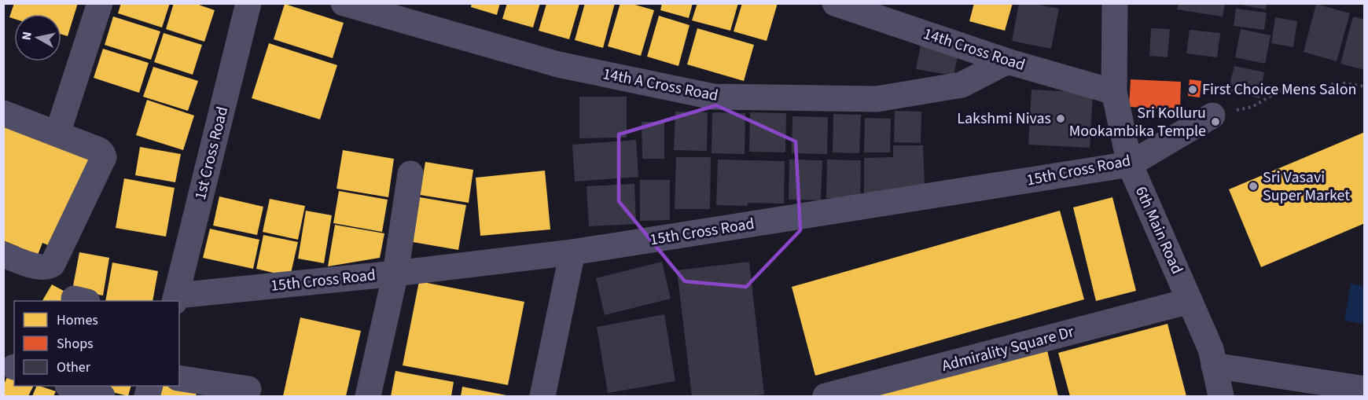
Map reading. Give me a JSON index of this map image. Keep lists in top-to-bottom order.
{
  "streets": {
    "street": [
      "14th Cross Road",
      "14th A Cross Road",
      "1st Cross Road",
      "15th Cross Road",
      "6th Main Road",
      "Admirality Square Dr"
    ]
  },
  "crossings": [
    ["14th Cross Road", "14th A Cross Road"],
    ["14th Cross Road", "6th Main Road"],
    ["1st Cross Road", "15th Cross Road"],
    ["15th Cross Road", "6th Main Road"],
    ["6th Main Road", "Admirality Square Dr"]
  ],
  "places": [
    "First Choice Mens Salon",
    "Lakshmi Nivas",
    "Sri Kolluru Mookambika Temple",
    "Sri Vasavi Super Market"
  ],
  "legend": ["Homes", "Shops", "Other"],
  "north": "left"
}
